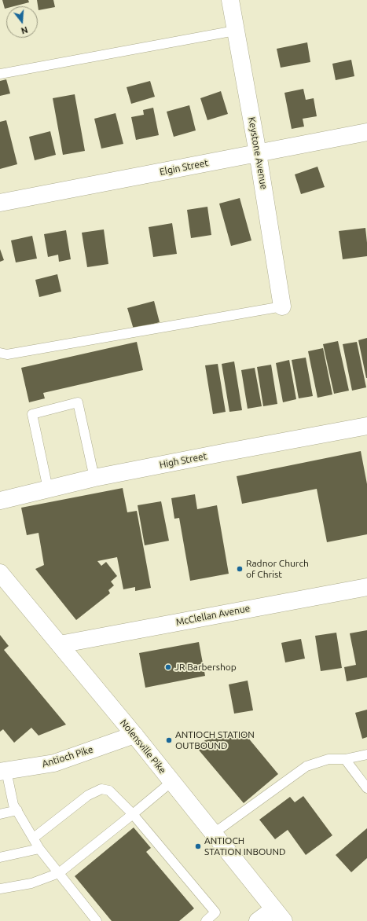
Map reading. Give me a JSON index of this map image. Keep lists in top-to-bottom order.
{
  "streets": {
    "street": [
      "Keystone Avenue",
      "Elgin Street",
      "High Street",
      "McClellan Avenue",
      "Nolensville Pike",
      "Antioch Pike"
    ]
  },
  "crossings": [
    ["Keystone Avenue", "Elgin Street"],
    ["McClellan Avenue", "Nolensville Pike"],
    ["Nolensville Pike", "Antioch Pike"]
  ],
  "places": [
    "Radnor Church of Christ",
    "JR Barbershop",
    "ANTIOCH STATION OUTBOUND",
    "ANTIOCH STATION INBOUND"
  ],
  "north": "bottom"
}
